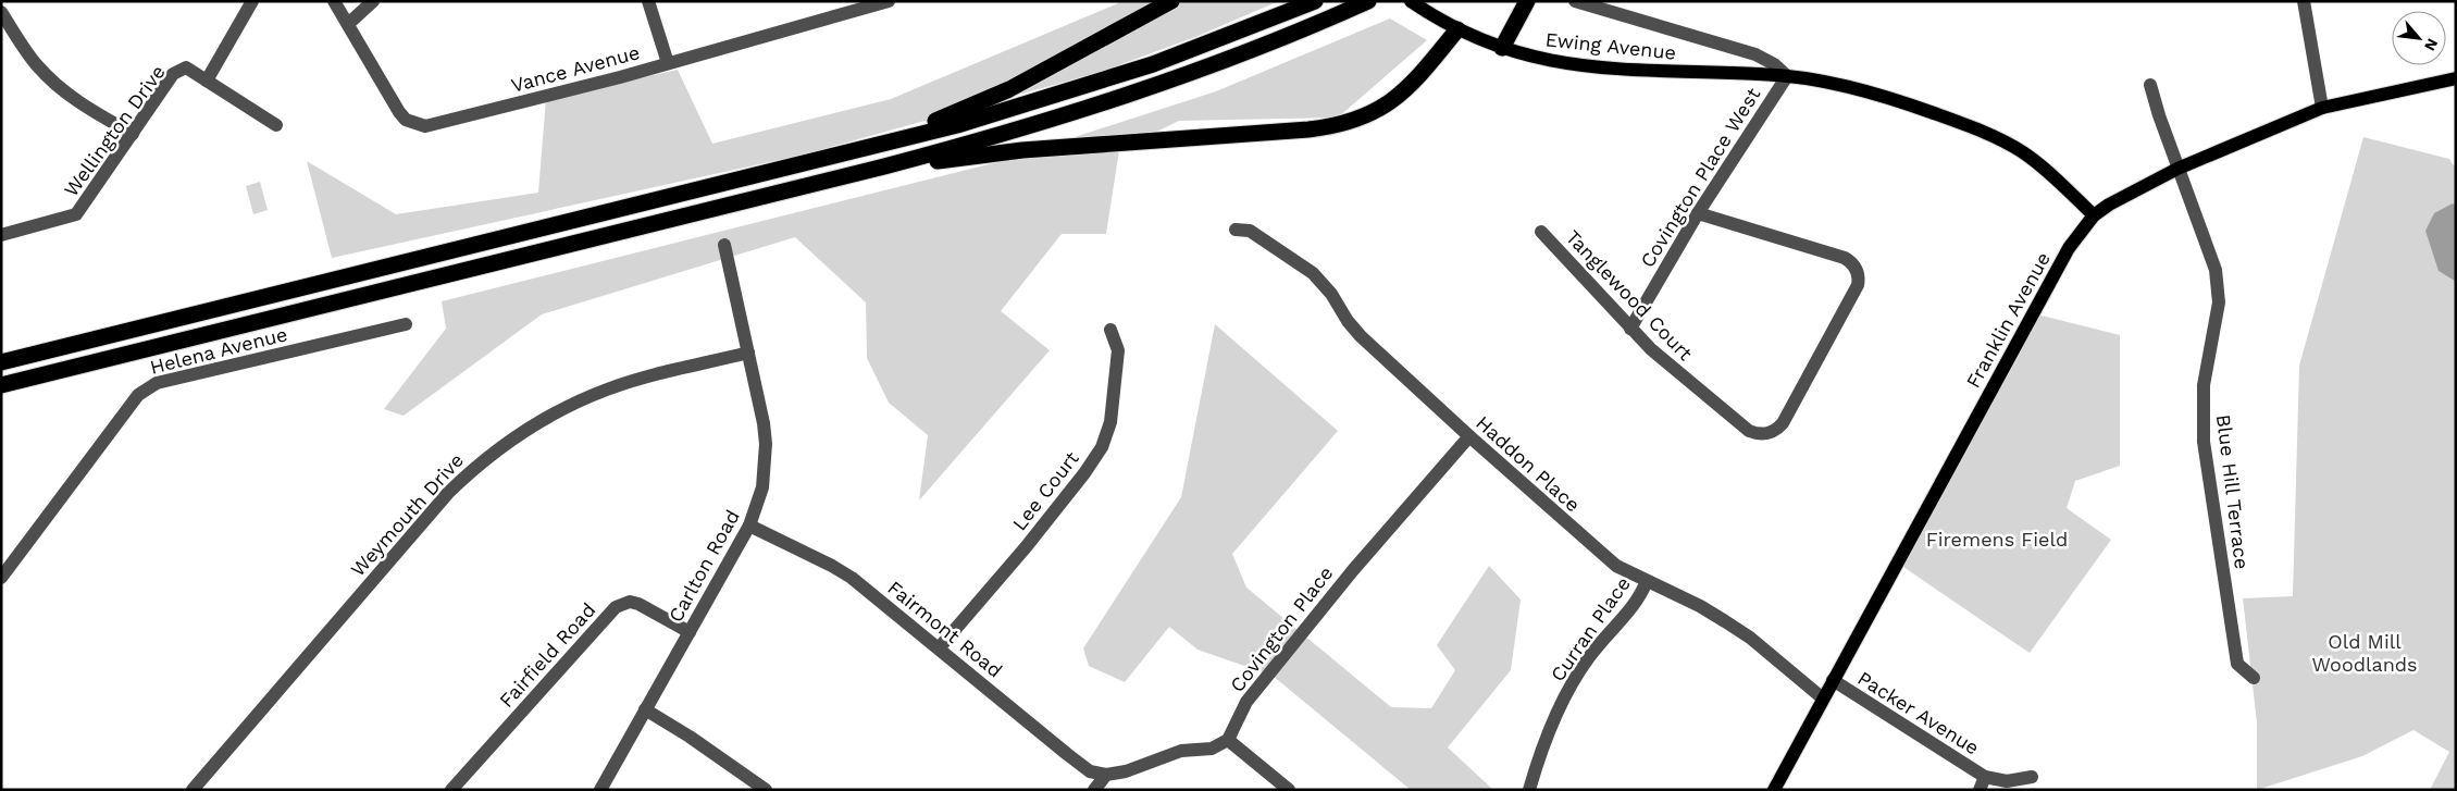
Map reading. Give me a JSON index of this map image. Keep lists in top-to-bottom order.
{
  "streets": {
    "main road": ["Ewing Avenue", "Franklin Avenue"],
    "street": [
      "Vance Avenue",
      "Wellington Drive",
      "Covington Place West",
      "Tanglewood Court",
      "Helena Avenue",
      "Haddon Place",
      "Lee Court",
      "Blue Hill Terrace",
      "Weymouth Drive",
      "Carlton Road",
      "Fairmont Road",
      "Covington Place",
      "Curran Place",
      "Fairfield Road",
      "Packer Avenue"
    ]
  },
  "crossings": [
    ["Ewing Avenue", "Covington Place West"],
    ["Ewing Avenue", "Franklin Avenue"],
    ["Covington Place West", "Tanglewood Court"],
    ["Franklin Avenue", "Haddon Place"],
    ["Franklin Avenue", "Blue Hill Terrace"],
    ["Franklin Avenue", "Packer Avenue"],
    ["Haddon Place", "Covington Place"],
    ["Haddon Place", "Curran Place"],
    ["Lee Court", "Fairmont Road"],
    ["Weymouth Drive", "Carlton Road"],
    ["Carlton Road", "Fairmont Road"],
    ["Carlton Road", "Fairfield Road"]
  ],
  "parks": ["Firemens Field", "Old Mill Woodlands"],
  "north": "bottom right"
}
